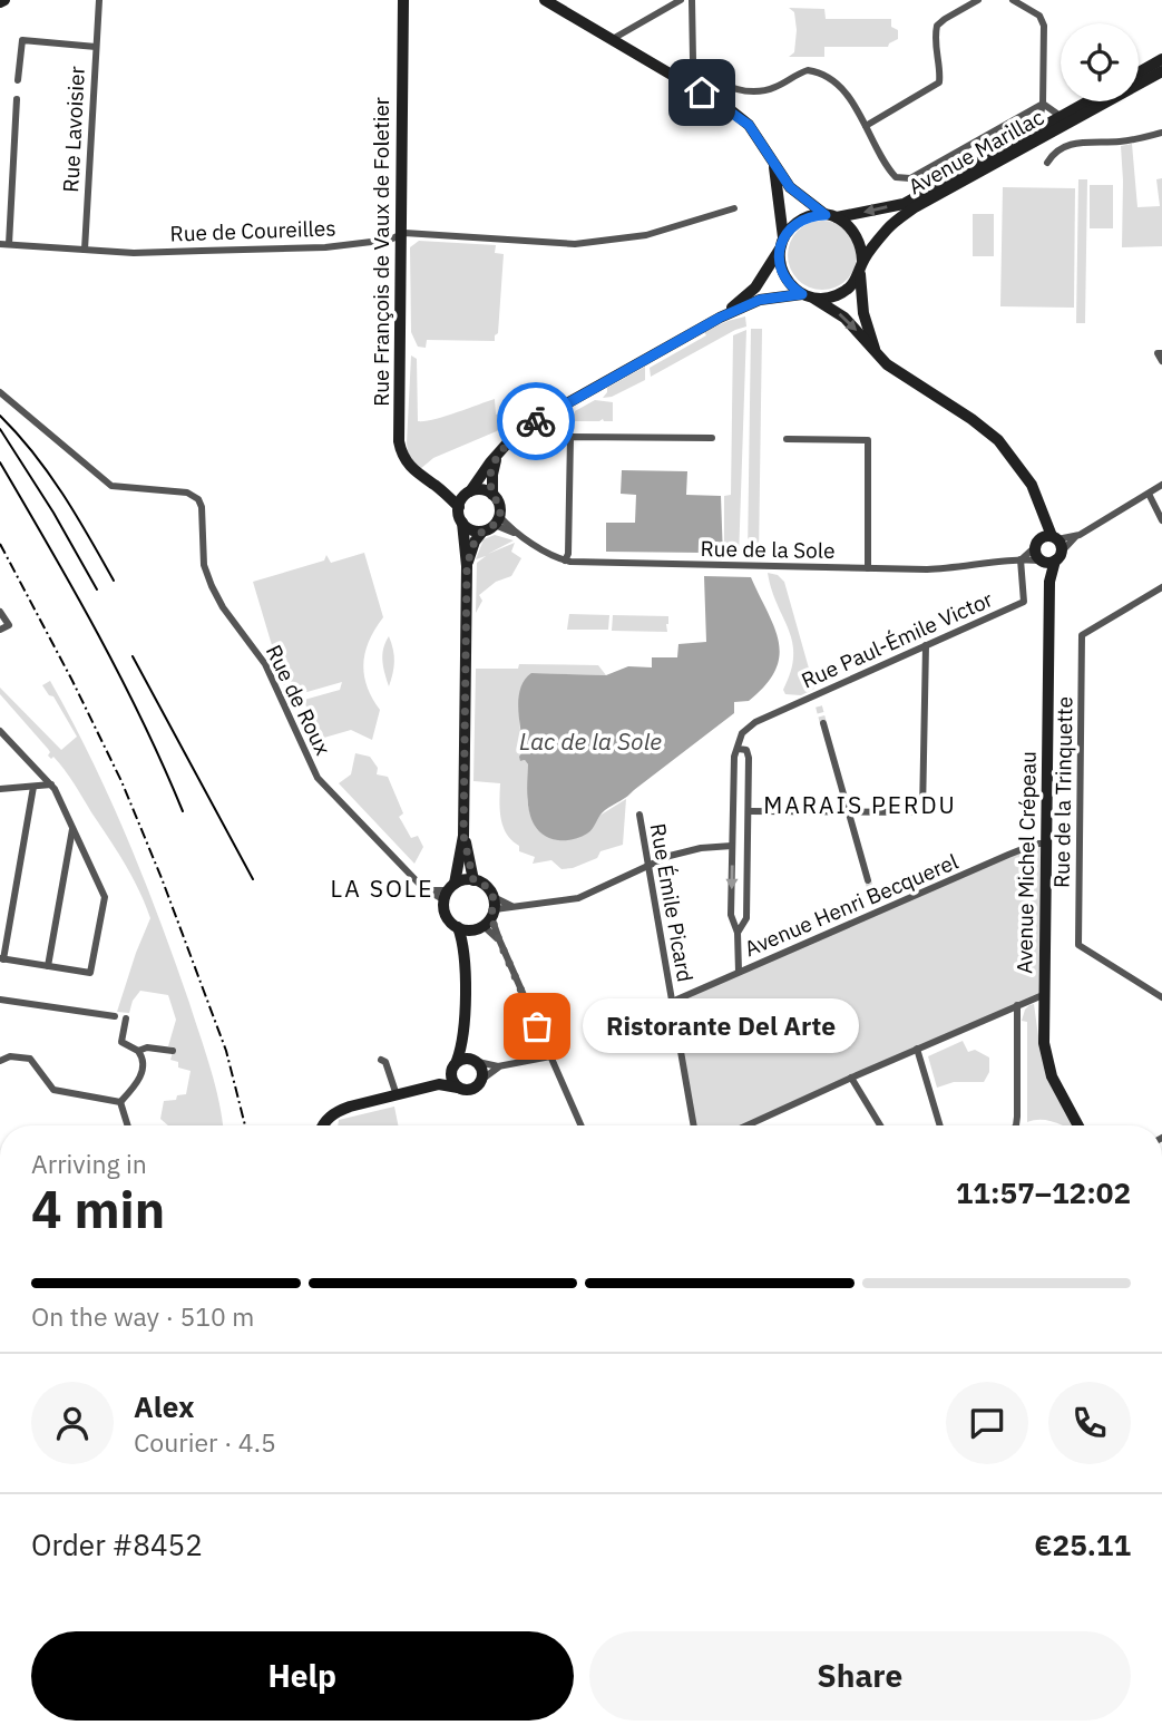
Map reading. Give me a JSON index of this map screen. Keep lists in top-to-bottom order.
{
  "streets": {
    "street": [
      "Rue Lavoisier",
      "Avenue Marillac",
      "Rue de Coureilles",
      "Rue François de Vaux de Foletier",
      "Rue de la Sole",
      "Rue Paul-Émile Victor",
      "Rue de Roux",
      "Rue de la Trinquette",
      "Avenue Michel Crépeau",
      "Rue Émile Picard",
      "Avenue Henri Becquerel"
    ]
  },
  "crossings": [
    ["Rue Lavoisier", "Rue de Coureilles"],
    ["Avenue Marillac", "Avenue Michel Crépeau"],
    ["Rue de Coureilles", "Rue François de Vaux de Foletier"],
    ["Rue François de Vaux de Foletier", "Rue de la Sole"],
    ["Rue de la Sole", "Rue Paul-Émile Victor"],
    ["Rue de la Sole", "Avenue Michel Crépeau"],
    ["Avenue Michel Crépeau", "Avenue Henri Becquerel"],
    ["Rue Émile Picard", "Avenue Henri Becquerel"]
  ],
  "districts": ["MARAIS PERDU", "LA SOLE"],
  "water": ["Lac de la Sole"],
  "places": ["Ristorante Del Arte"],
  "page": {
    "bubble": "Ristorante Del Arte",
    "heading": ["4 min", "Arriving in", "11:57–12:02"],
    "panel": [
      "Alex",
      "Courier · 4.5",
      "Order #8452",
      "€25.11"
    ],
    "bar": "On the way · 510 m",
    "buttons": ["Help", "Share"]
  }
}
